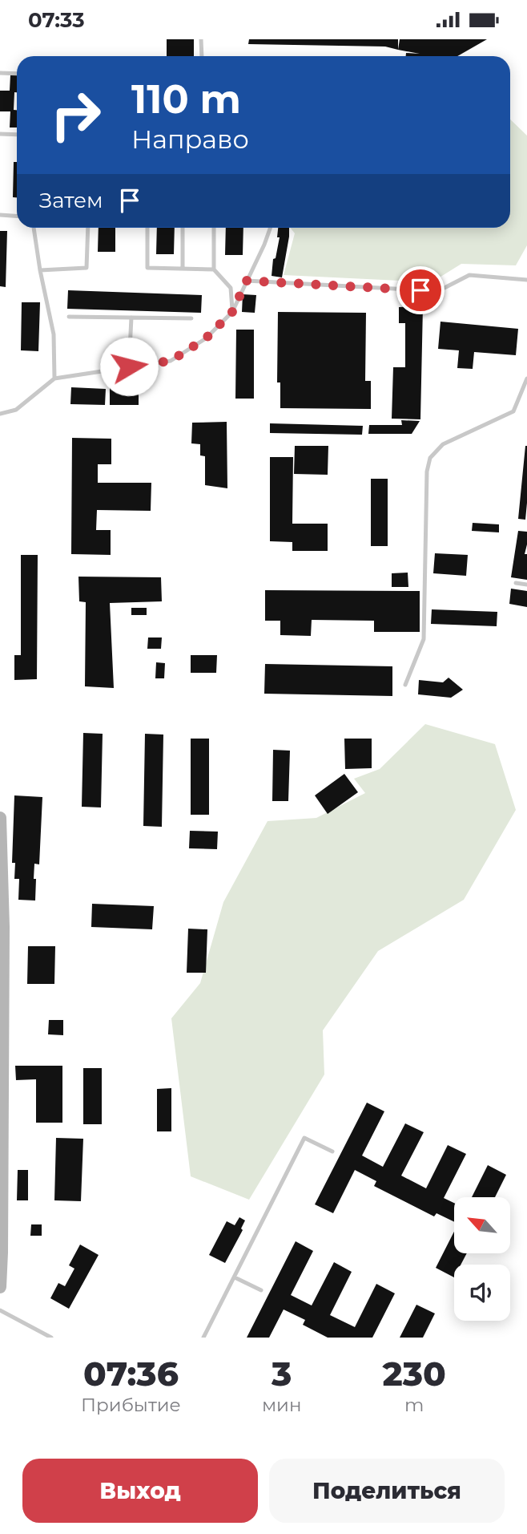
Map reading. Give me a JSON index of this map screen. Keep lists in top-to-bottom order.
{
  "north": "top left",
  "page": {
    "status": "07:33",
    "turn": ["110 m", "Направо"],
    "then": "Затем",
    "eta": [
      "07:36",
      "Прибытие",
      "3",
      "мин",
      "230",
      "m"
    ],
    "buttons": ["Выход", "Поделиться"]
  }
}
